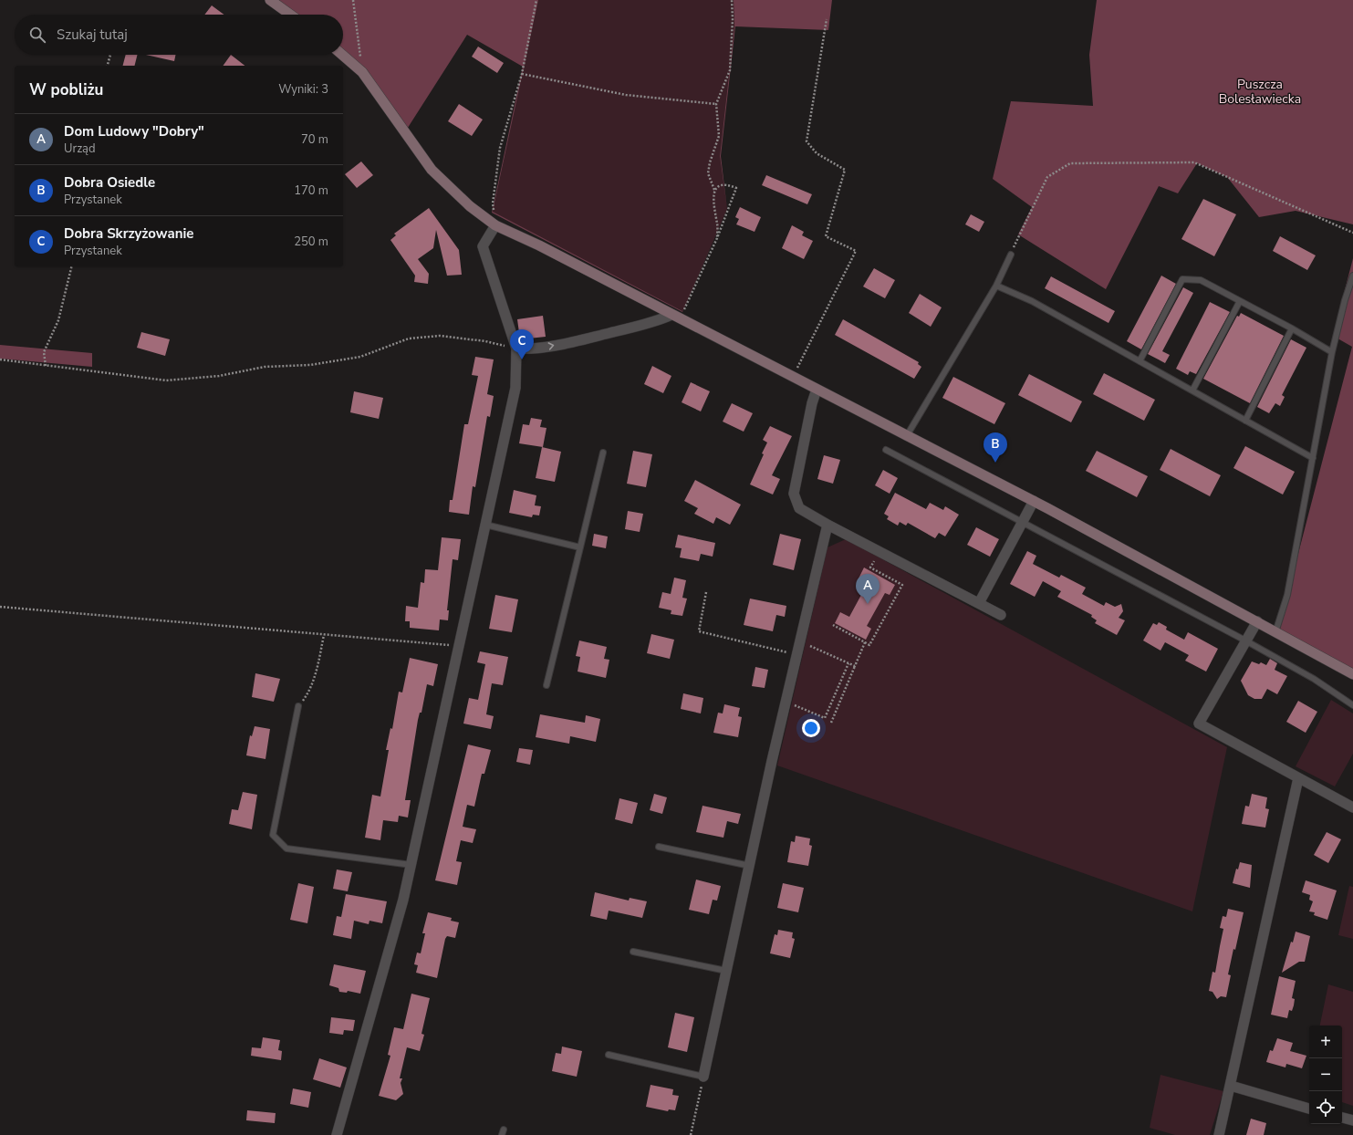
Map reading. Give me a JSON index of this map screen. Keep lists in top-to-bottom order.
{
  "parks": ["Puszcza Bolesławiecka"],
  "page": {
    "search": "Szukaj tutaj",
    "heading": ["W pobliżu", "Wyniki: 3"],
    "list": [
      {
        "mark": "A",
        "name": "Dom Ludowy \"Dobry\"",
        "note": "Urząd",
        "value": "70 m"
      },
      {
        "mark": "B",
        "name": "Dobra Osiedle",
        "note": "Przystanek",
        "value": "170 m"
      },
      {
        "mark": "C",
        "name": "Dobra Skrzyżowanie",
        "note": "Przystanek",
        "value": "250 m"
      }
    ],
    "pins": ["C", "B", "A"],
    "map_buttons": ["+", "−"]
  }
}
